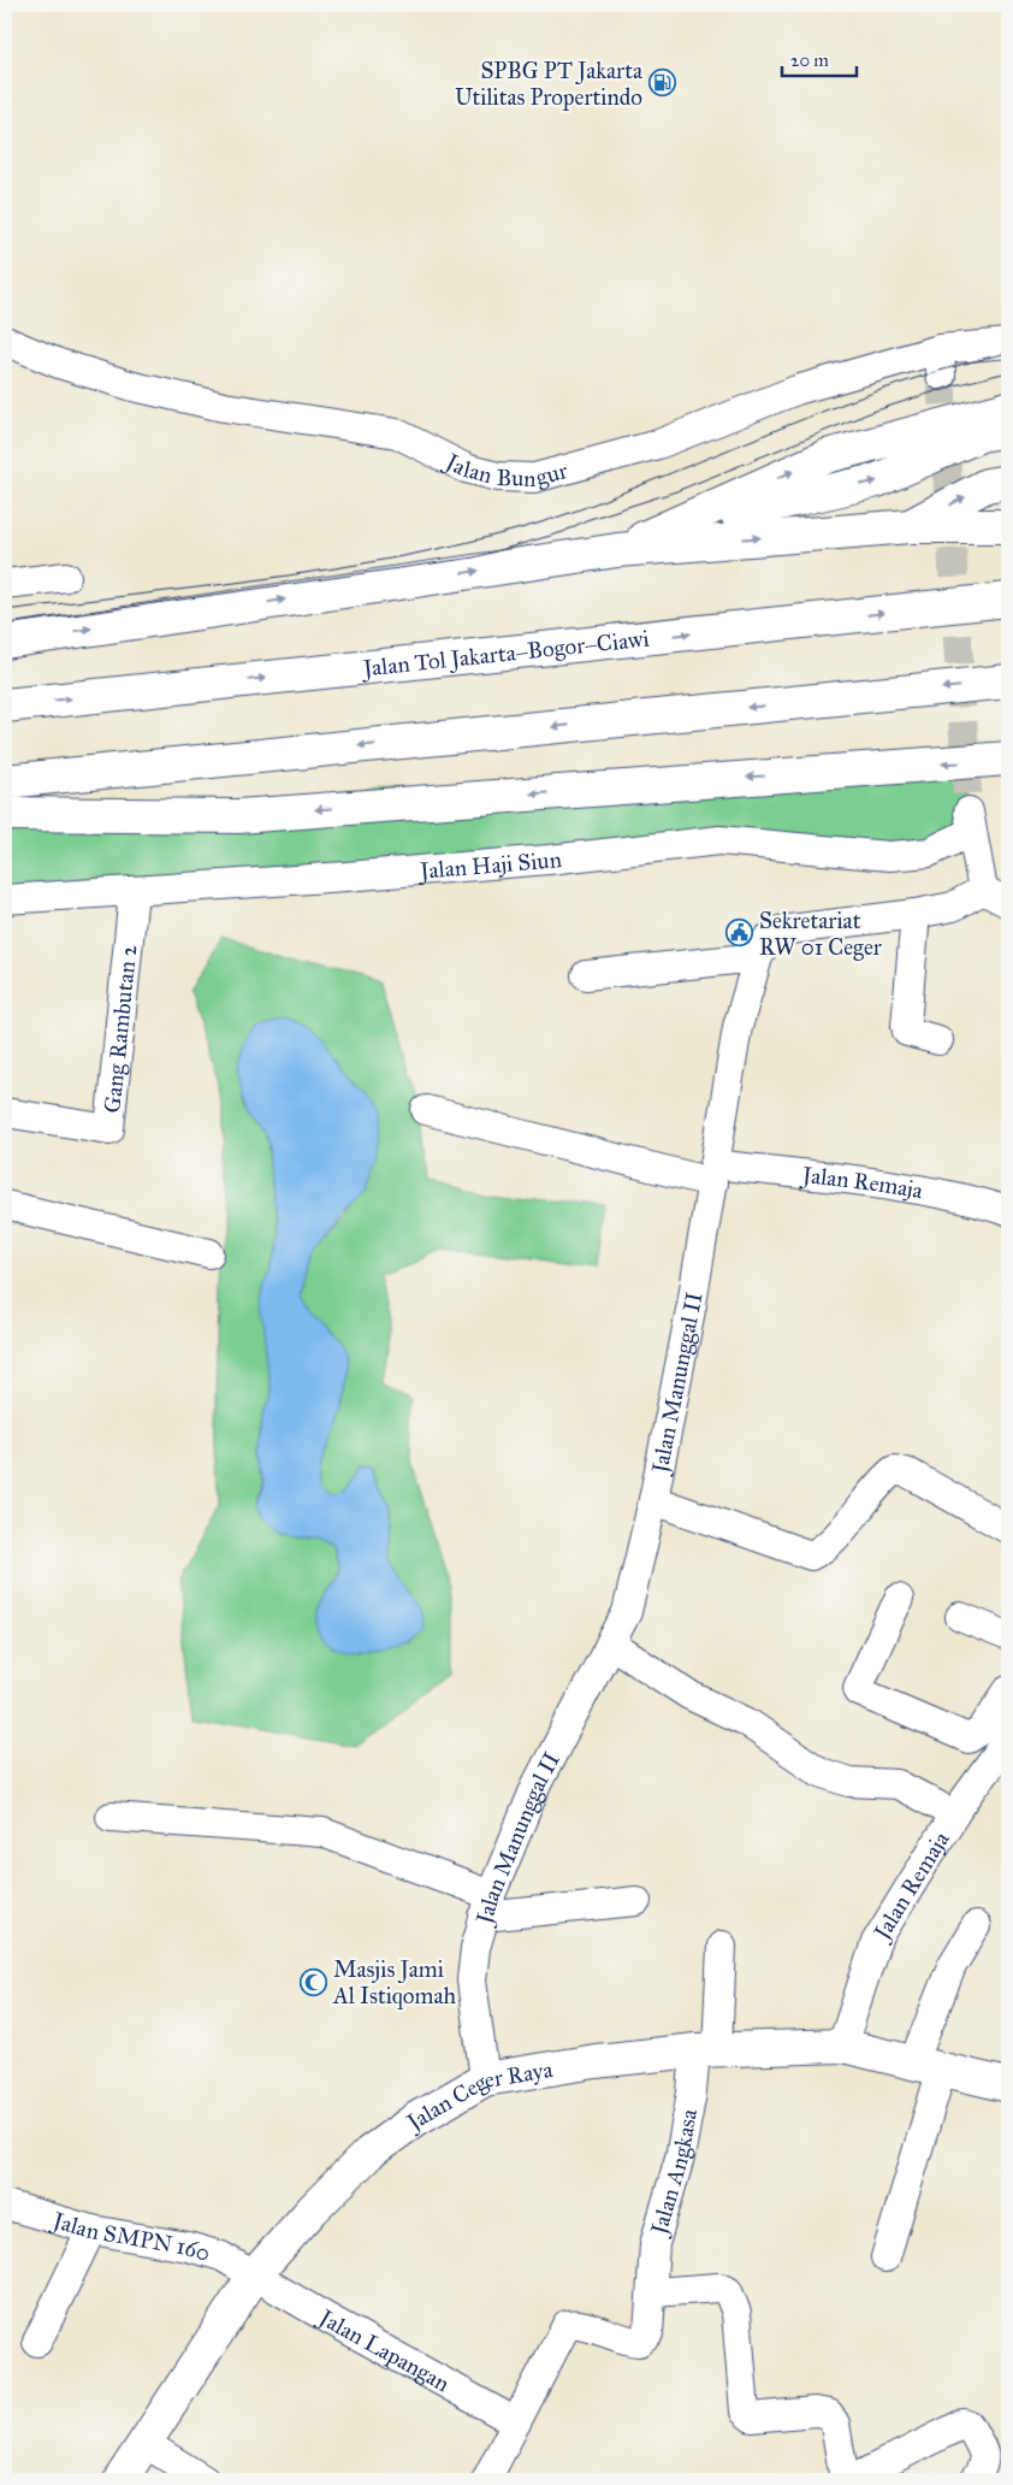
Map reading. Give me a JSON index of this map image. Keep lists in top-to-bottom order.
{
  "streets": {
    "main road": ["Jalan Tol Jakarta–Bogor–Ciawi", "Jalan Ceger Raya"],
    "street": [
      "Jalan Bungur",
      "Jalan Haji Siun",
      "Gang Rambutan 2",
      "Jalan Remaja",
      "Jalan Manunggal II",
      "Jalan Angkasa",
      "Jalan SMPN 160",
      "Jalan Lapangan"
    ]
  },
  "crossings": [
    ["Jalan Haji Siun", "Gang Rambutan 2"],
    ["Jalan Haji Siun", "Jalan Manunggal II"],
    ["Jalan Remaja", "Jalan Manunggal II"],
    ["Jalan Remaja", "Jalan Ceger Raya"],
    ["Jalan Manunggal II", "Jalan Ceger Raya"],
    ["Jalan Ceger Raya", "Jalan Angkasa"],
    ["Jalan Ceger Raya", "Jalan SMPN 160"],
    ["Jalan Ceger Raya", "Jalan Lapangan"],
    ["Jalan Angkasa", "Jalan Lapangan"],
    ["Jalan SMPN 160", "Jalan Lapangan"]
  ],
  "places": {
    "fuel station": ["SPBG PT Jakarta Utilitas Propertindo"],
    "public building": ["Sekretariat RW 01 Ceger"],
    "mosque": ["Masjis Jami Al Istiqomah"]
  },
  "scale_bar": "20 m"
}
